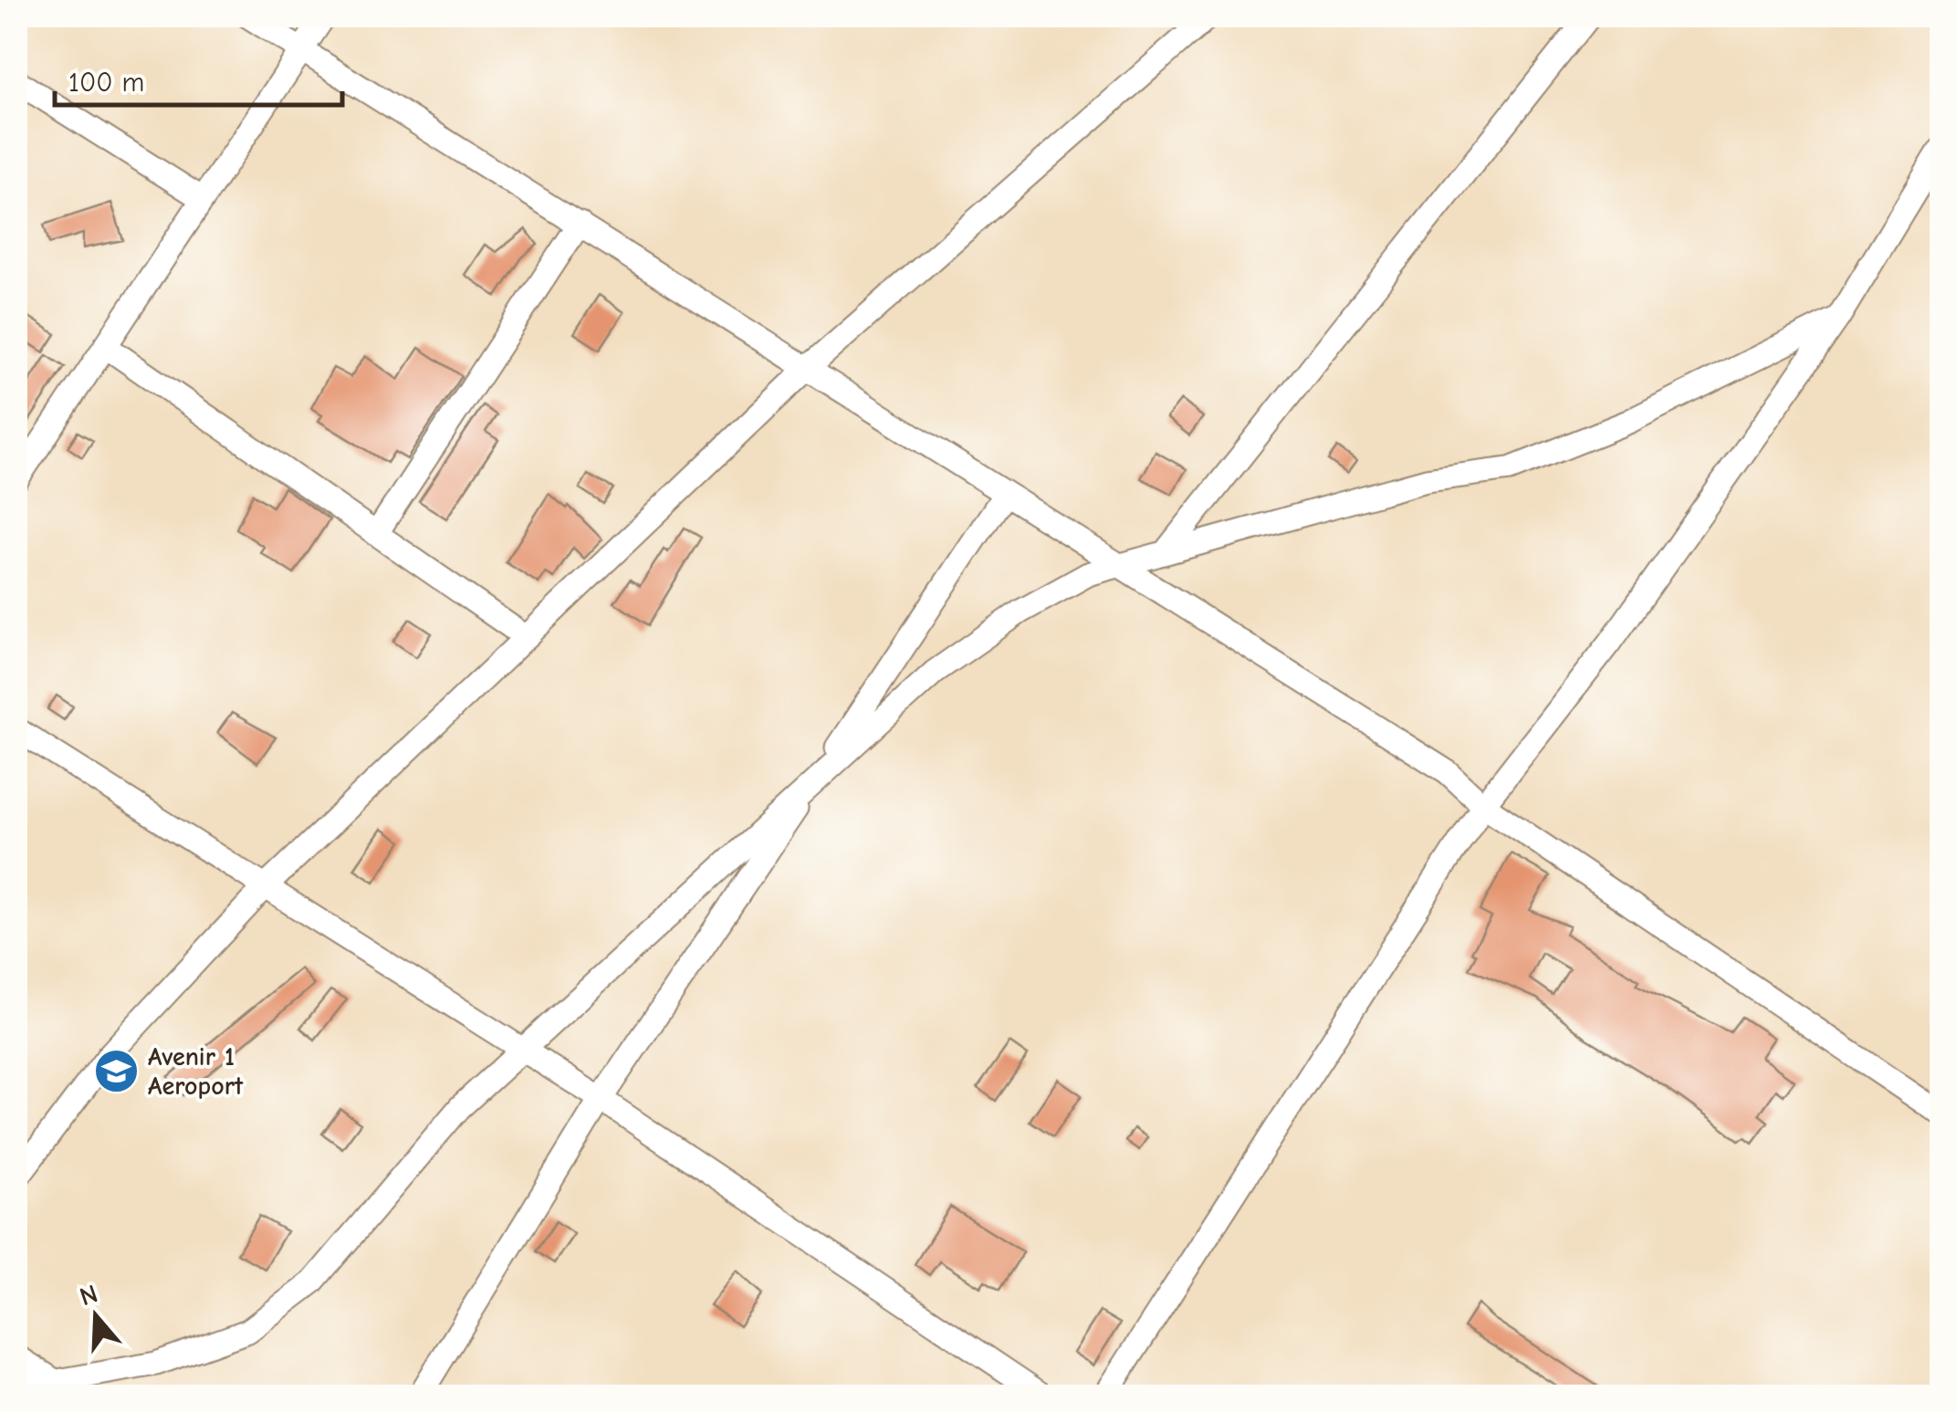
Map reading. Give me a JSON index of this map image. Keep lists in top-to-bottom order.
{
  "places": {
    "school or university": ["Avenir 1 Aeroport"]
  },
  "scale_bar": "100 m",
  "north": "top"
}
